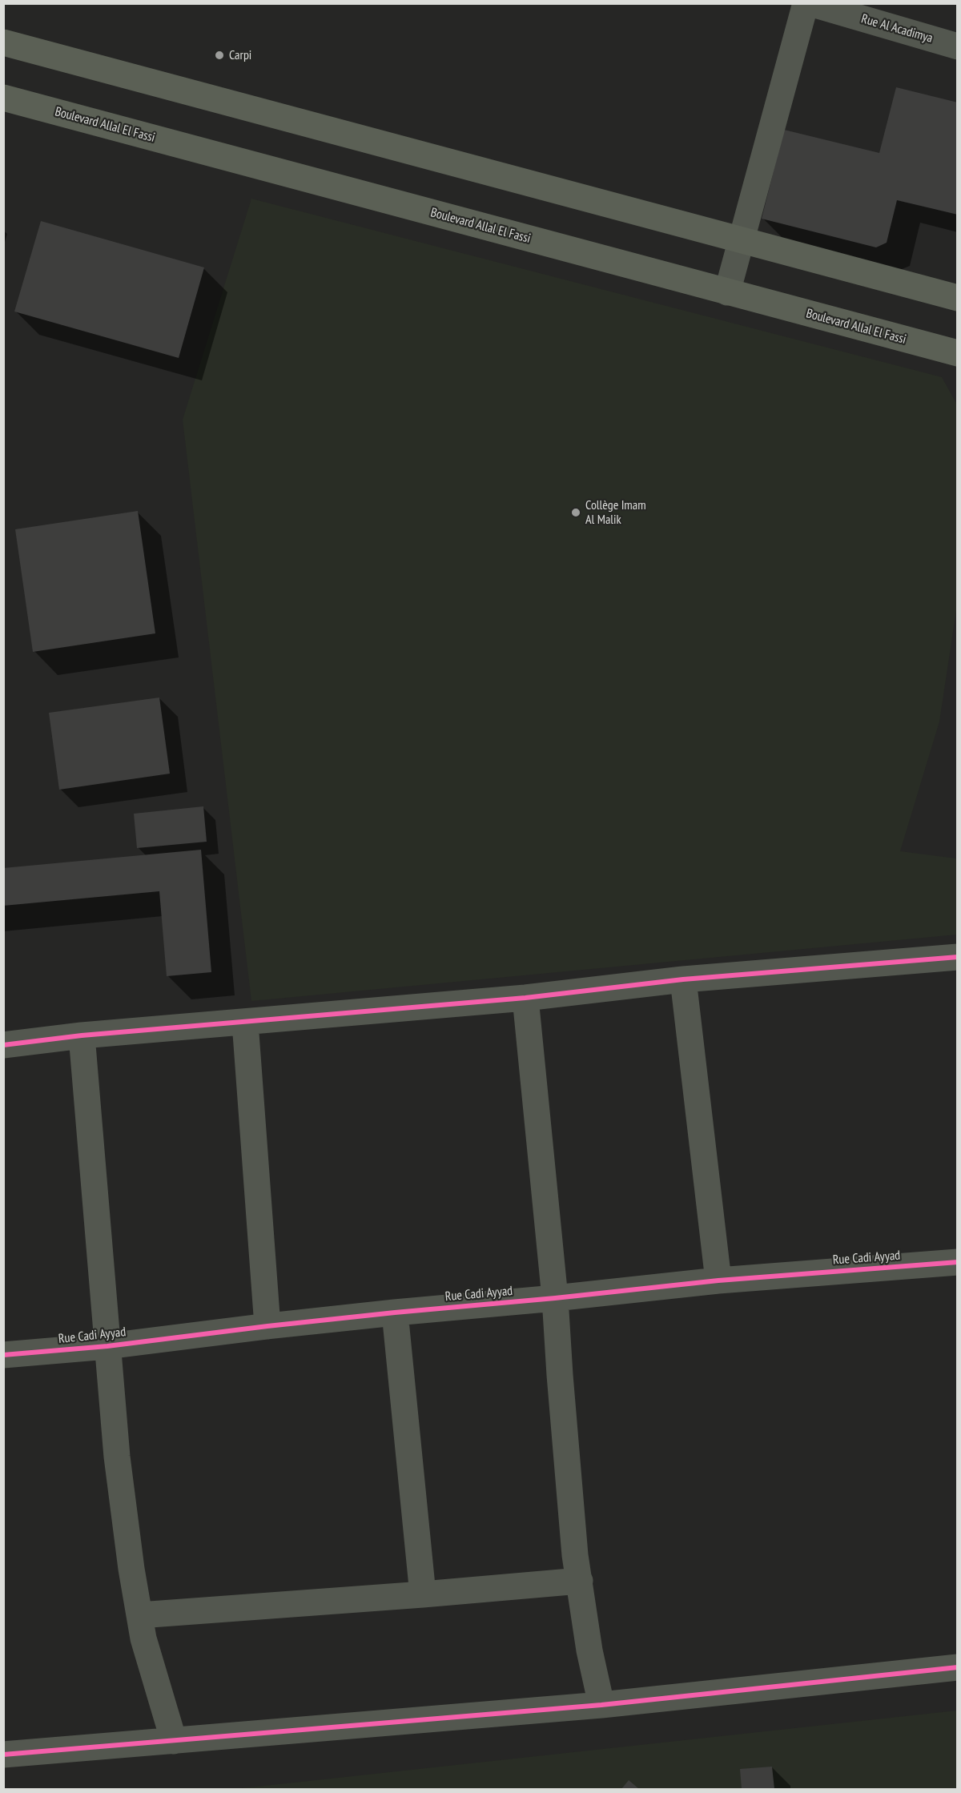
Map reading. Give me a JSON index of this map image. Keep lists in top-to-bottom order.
{
  "streets": {
    "main road": ["Boulevard Allal El Fassi"],
    "street": ["Rue Al Acadimya", "Rue Cadi Ayyad"]
  },
  "places": ["Carpi", "Collège Imam Al Malik"]
}
